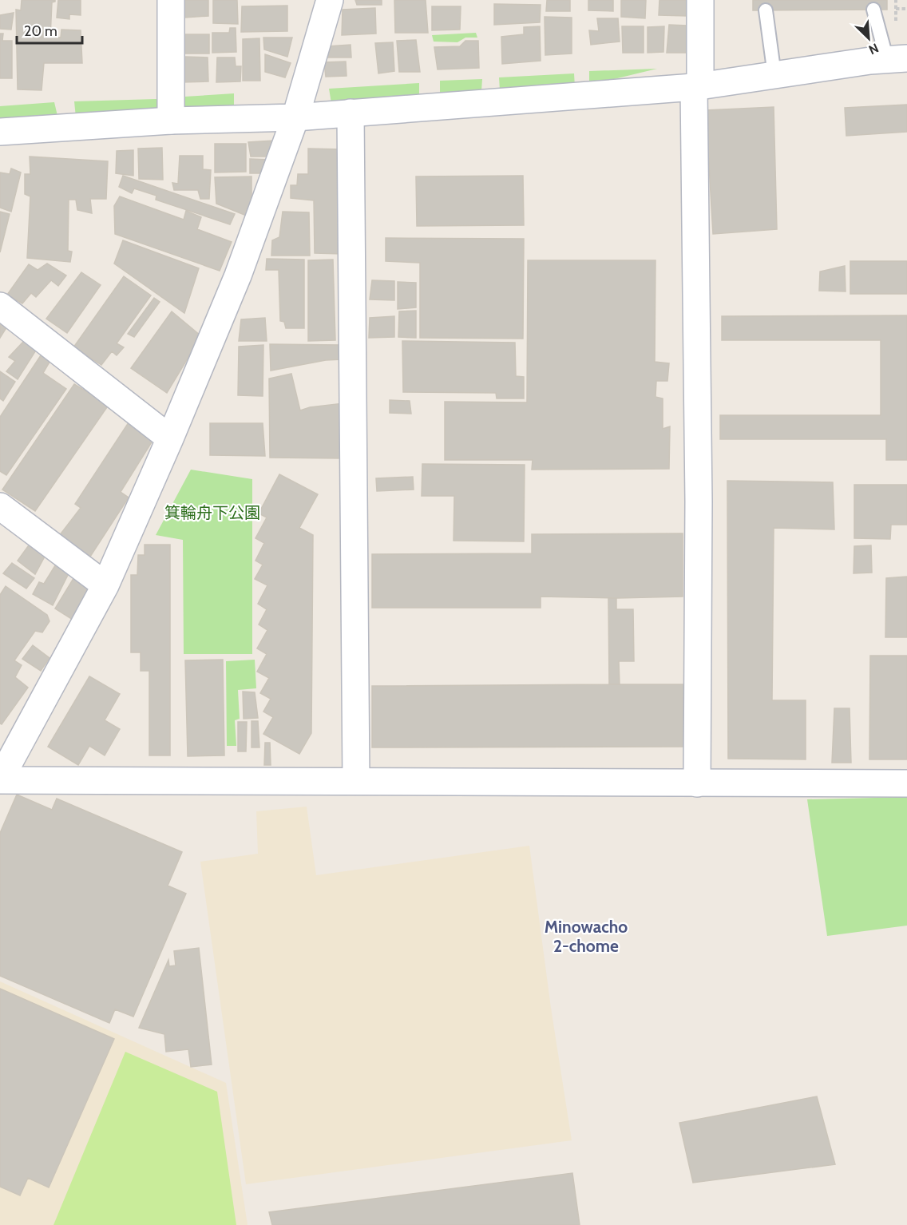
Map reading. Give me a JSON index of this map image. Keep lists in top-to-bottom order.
{
  "districts": ["Minowacho 2-chome"],
  "parks": ["箕輪舟下公園"],
  "scale_bar": "20 m",
  "north": "bottom right"
}
